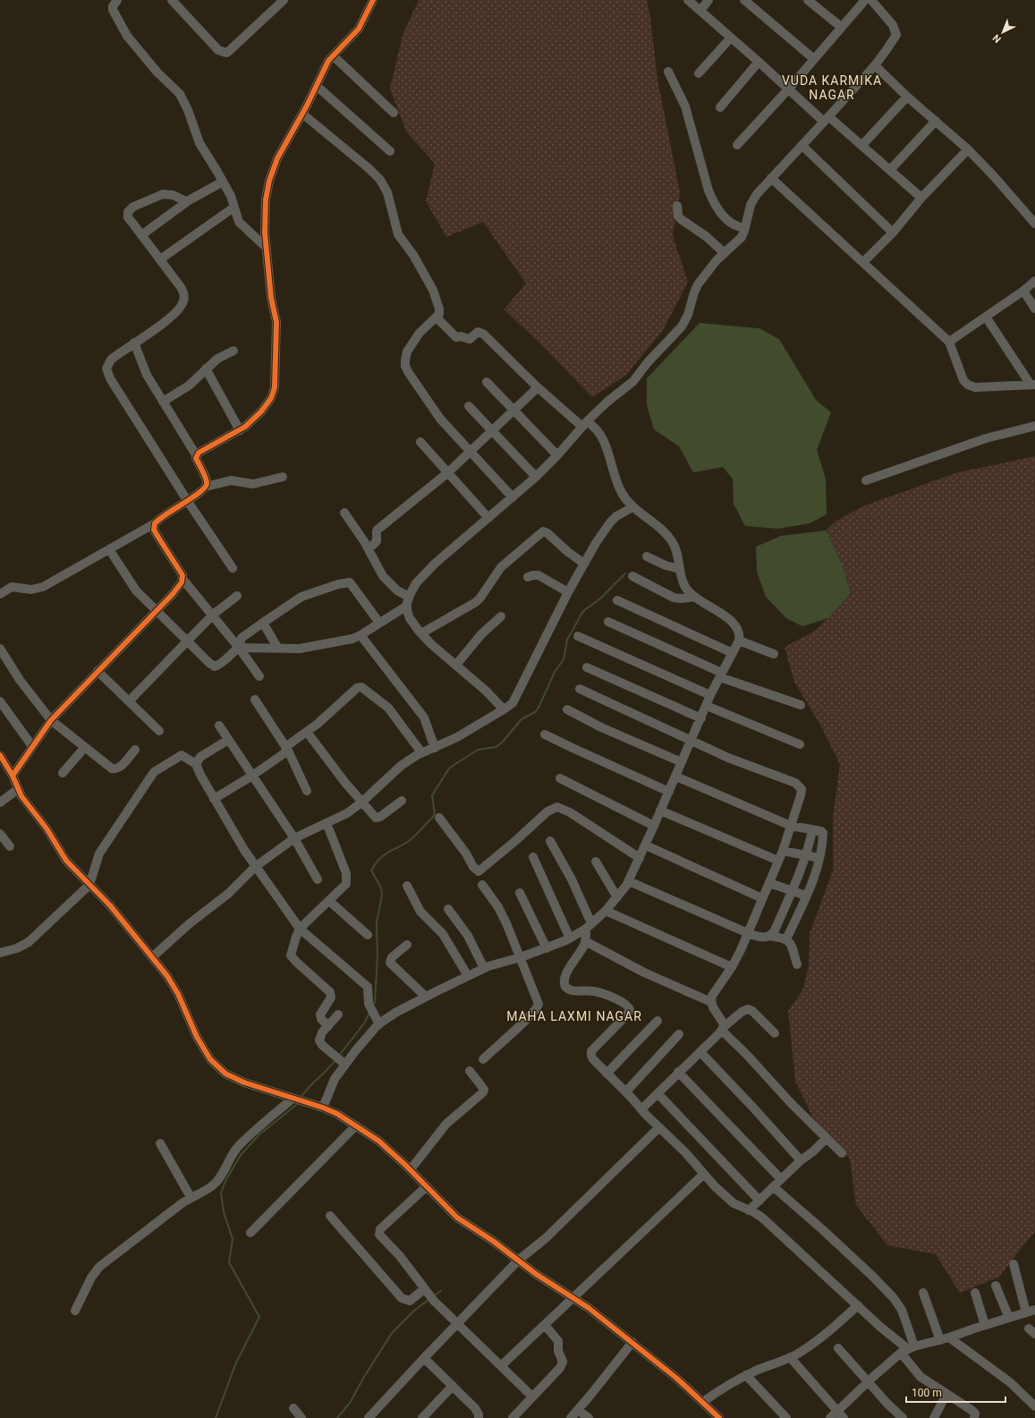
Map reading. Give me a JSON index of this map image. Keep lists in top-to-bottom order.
{
  "districts": ["VUDA KARMIKA NAGAR", "MAHA LAXMI NAGAR"],
  "scale_bar": "100 m",
  "north": "bottom left"
}
